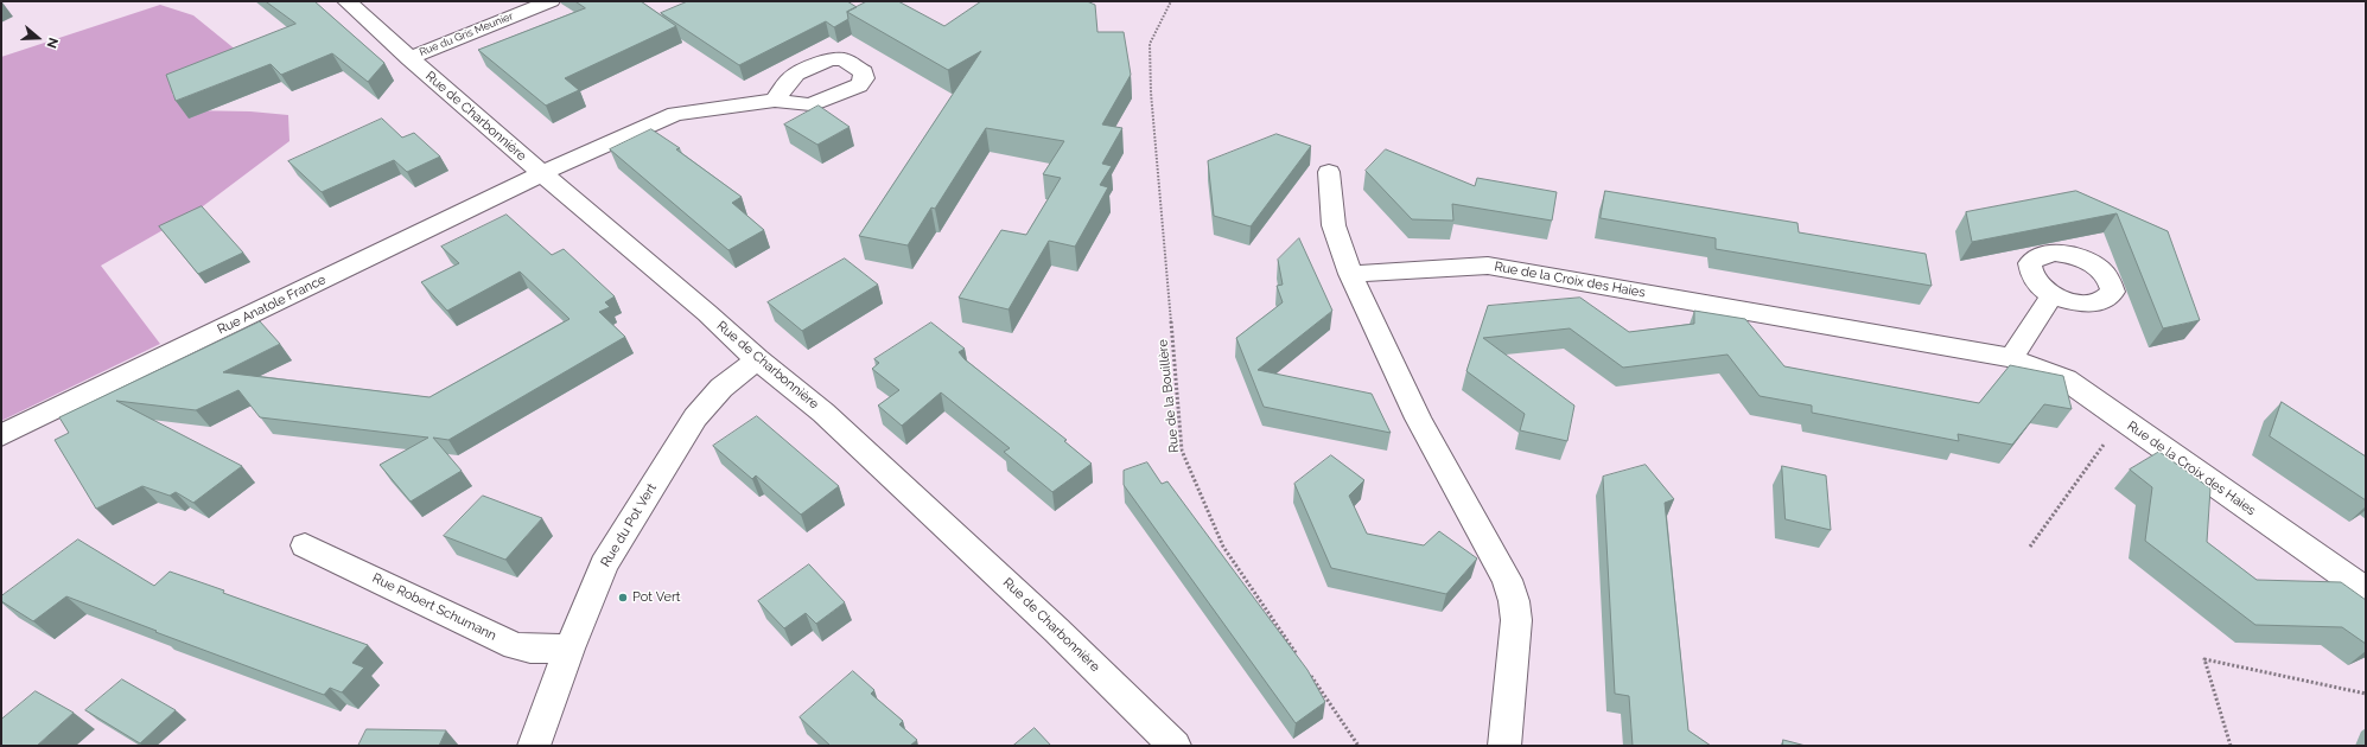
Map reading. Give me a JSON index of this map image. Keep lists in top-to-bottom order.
{
  "streets": {
    "street": [
      "Rue du Gris Meunier",
      "Rue de Charbonnière",
      "Rue de la Croix des Haies",
      "Rue Anatole France",
      "Rue du Pot Vert",
      "Rue Robert Schumann"
    ],
    "path": ["Rue de la Bouillère"]
  },
  "crossings": [
    ["Rue du Gris Meunier", "Rue de Charbonnière"],
    ["Rue de Charbonnière", "Rue Anatole France"],
    ["Rue de Charbonnière", "Rue du Pot Vert"],
    ["Rue du Pot Vert", "Rue Robert Schumann"]
  ],
  "places": ["Pot Vert"],
  "north": "right"
}
